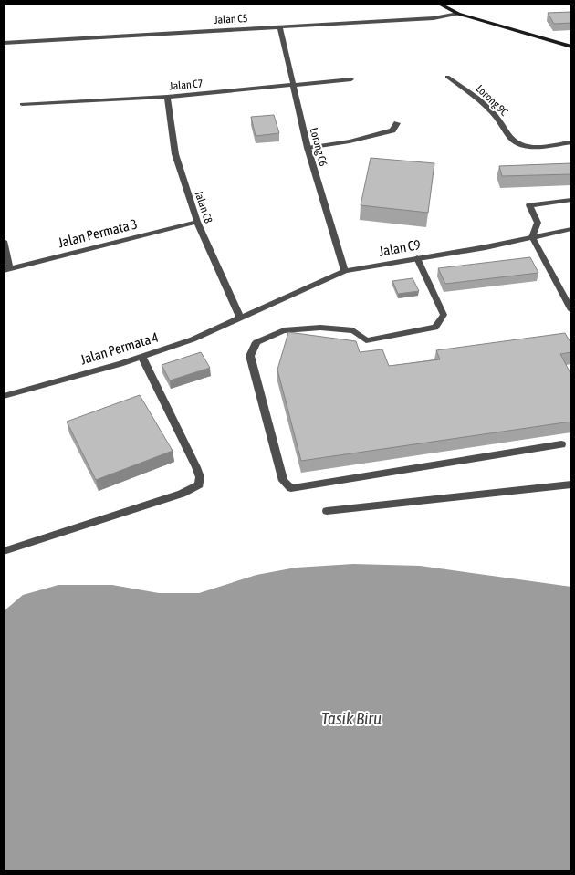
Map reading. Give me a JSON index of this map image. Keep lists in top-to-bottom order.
{
  "streets": {
    "street": [
      "Jalan C5",
      "Jalan C7",
      "Lorong 9C",
      "Lorong C6",
      "Jalan C8",
      "Jalan Permata 3",
      "Jalan C9",
      "Jalan Permata 4"
    ]
  },
  "crossings": [
    ["Jalan C5", "Lorong C6"],
    ["Jalan C7", "Lorong C6"],
    ["Jalan C7", "Jalan C8"],
    ["Lorong C6", "Jalan C9"],
    ["Jalan C8", "Jalan Permata 3"],
    ["Jalan C8", "Jalan C9"],
    ["Jalan C8", "Jalan Permata 4"],
    ["Jalan C9", "Jalan Permata 4"]
  ],
  "water": ["Tasik Biru"]
}
